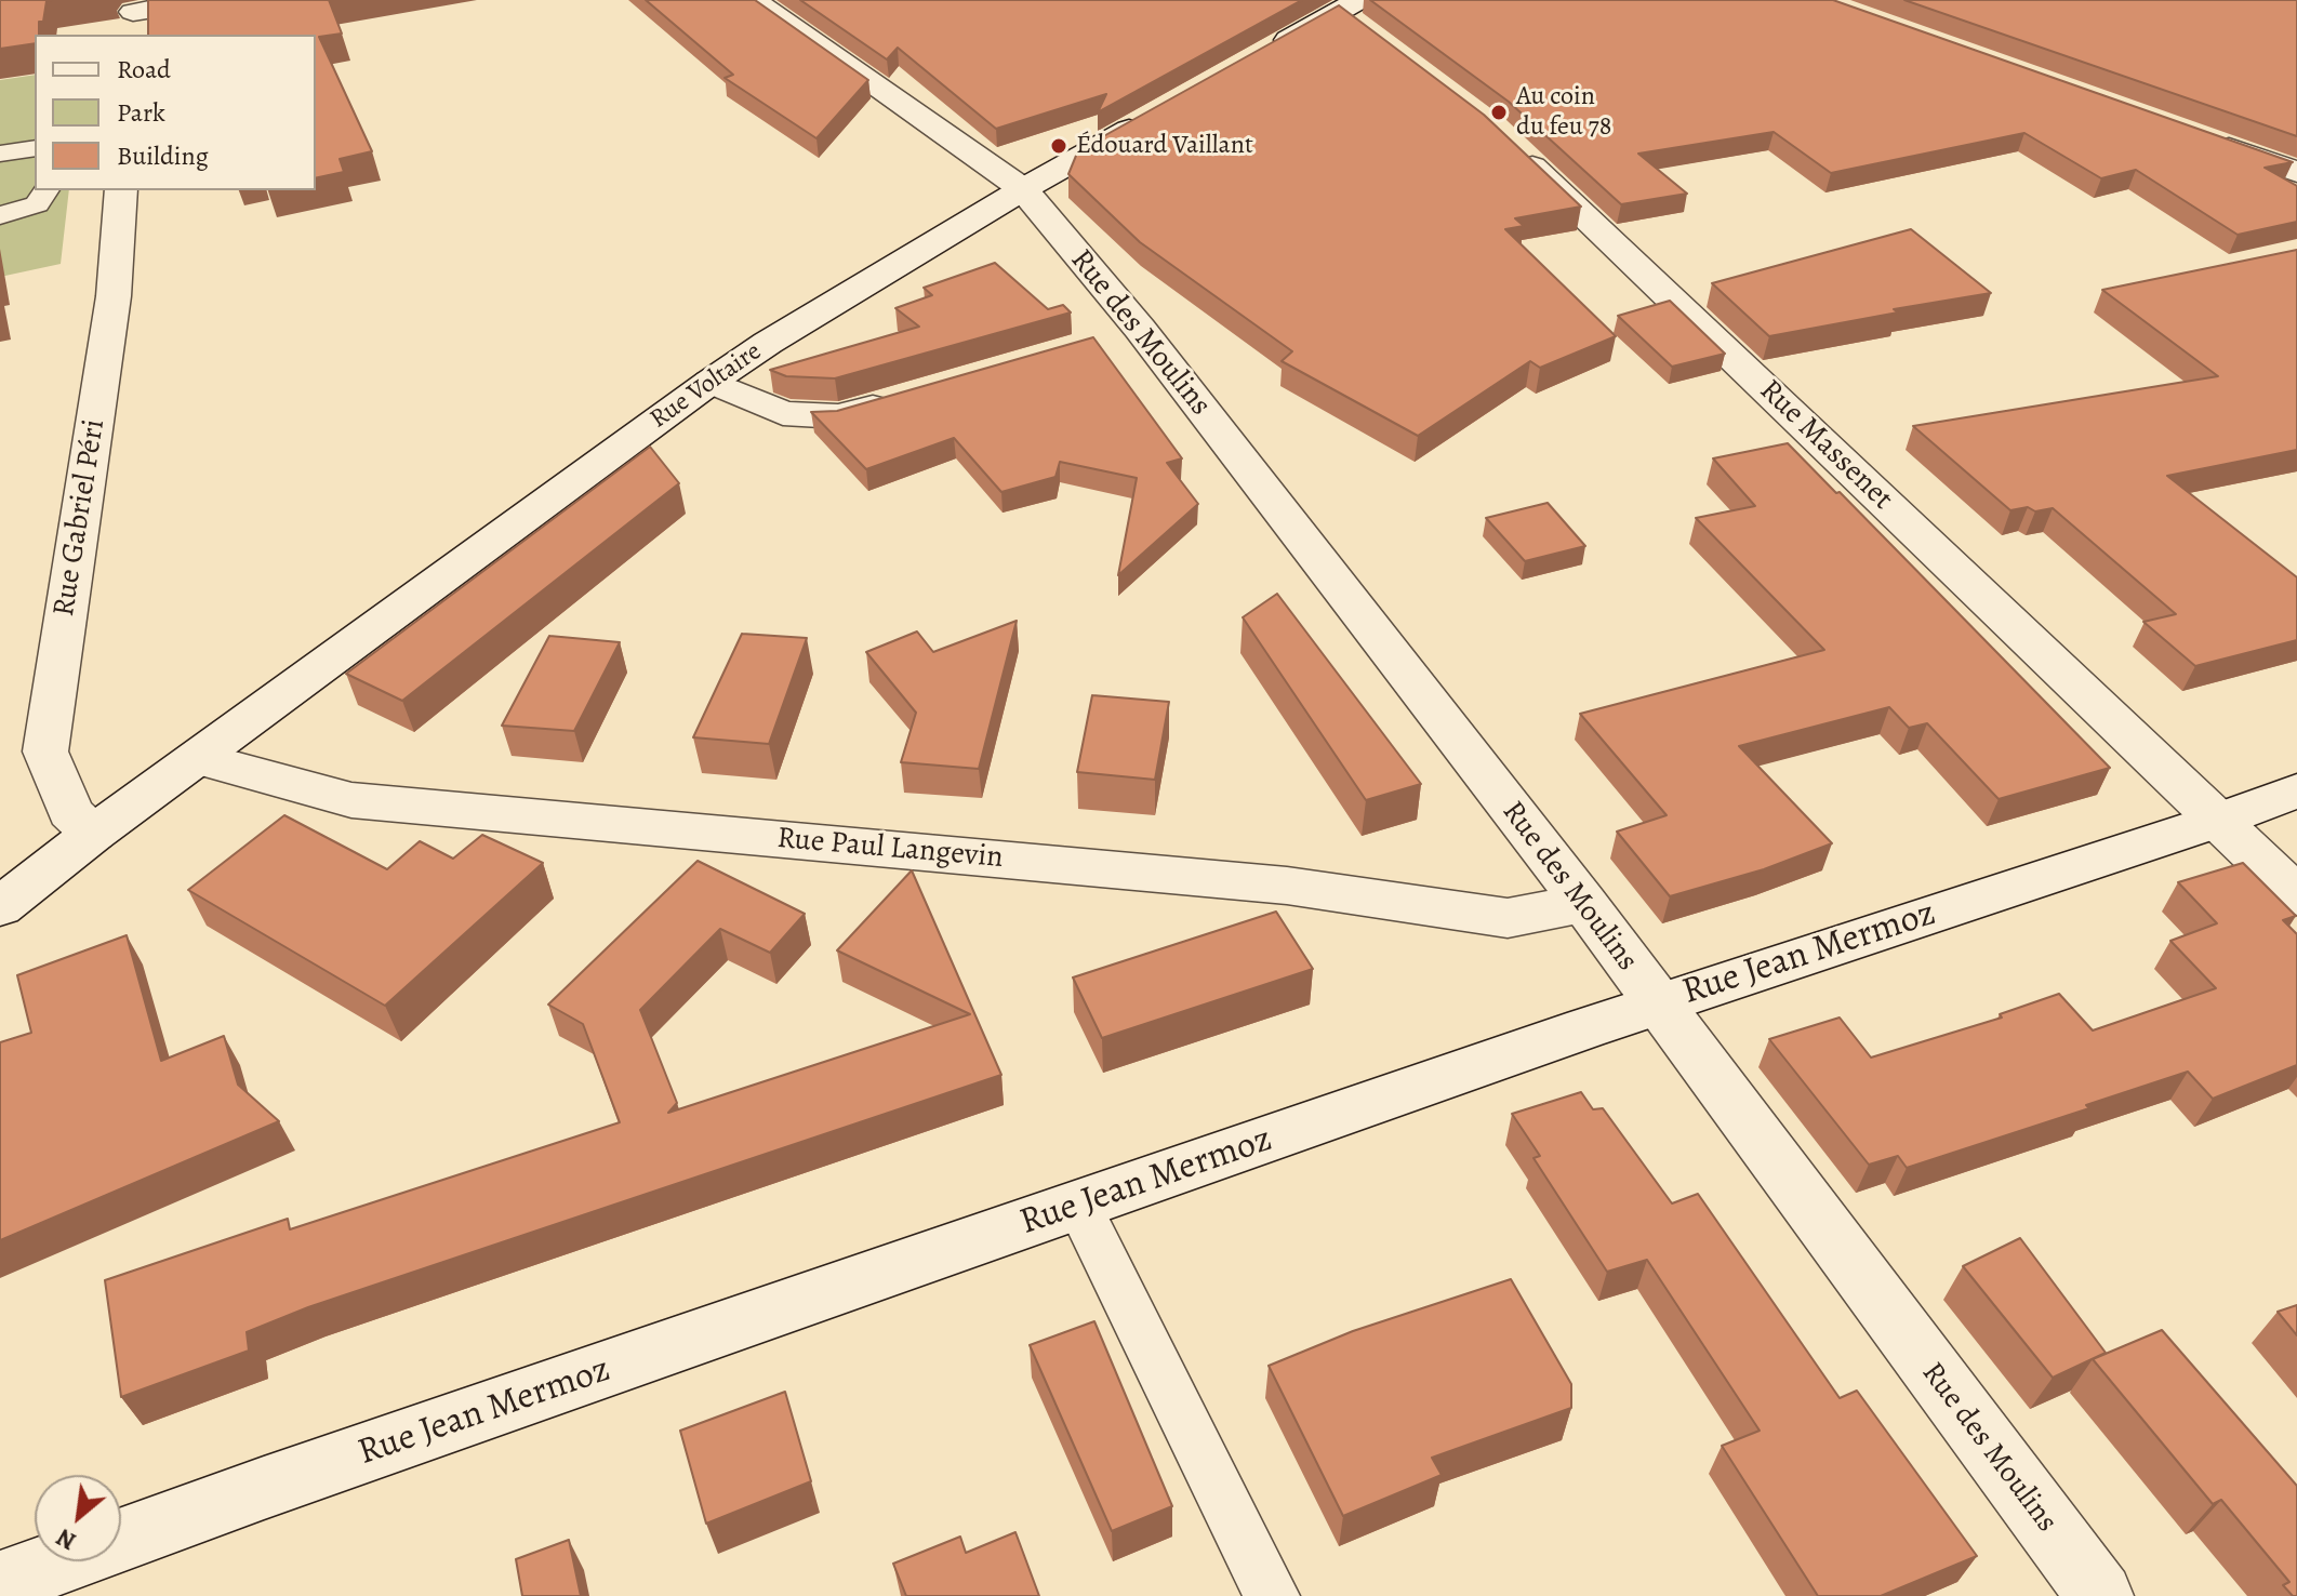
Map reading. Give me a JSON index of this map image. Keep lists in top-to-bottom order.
{
  "streets": {
    "street": [
      "Rue des Moulins",
      "Rue Voltaire",
      "Rue Massenet",
      "Rue Gabriel Péri",
      "Rue Paul Langevin",
      "Rue Jean Mermoz"
    ]
  },
  "crossings": [
    ["Rue des Moulins", "Rue Voltaire"],
    ["Rue des Moulins", "Rue Paul Langevin"],
    ["Rue des Moulins", "Rue Jean Mermoz"],
    ["Rue Voltaire", "Rue Gabriel Péri"],
    ["Rue Voltaire", "Rue Paul Langevin"],
    ["Rue Massenet", "Rue Jean Mermoz"]
  ],
  "places": ["Au coin du feu 78", "Édouard Vaillant"],
  "legend": ["Road", "Park", "Building"],
  "north": "bottom left"
}
